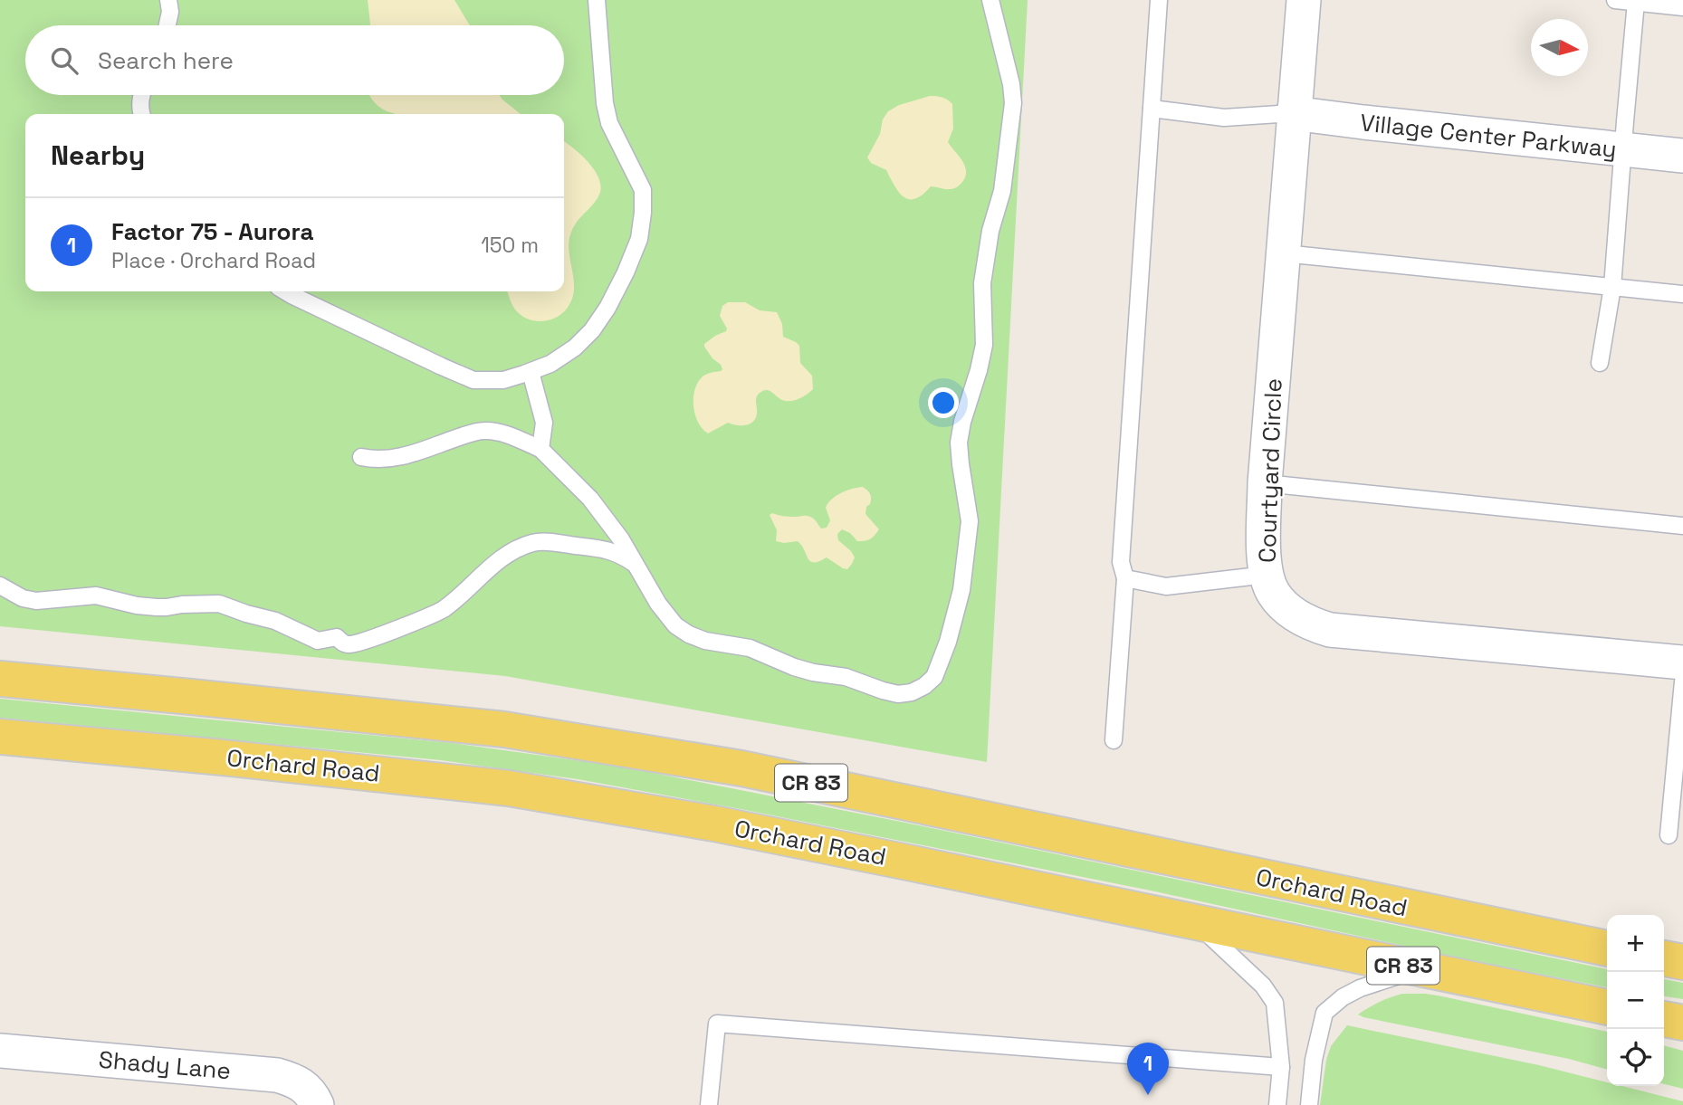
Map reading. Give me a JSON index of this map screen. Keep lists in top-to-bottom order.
{
  "streets": {
    "main road": ["Orchard Road", "CR 83"],
    "street": ["Village Center Parkway", "Courtyard Circle", "Shady Lane"]
  },
  "crossings": [
    ["Village Center Parkway", "Courtyard Circle"]
  ],
  "north": "right",
  "page": {
    "search": "Search here",
    "heading": "Nearby",
    "list": [
      {
        "mark": "1",
        "name": "Factor 75 - Aurora",
        "note": "Place · Orchard Road",
        "value": "150 m"
      }
    ],
    "map_buttons": ["+", "−"],
    "pins": "1"
  }
}
